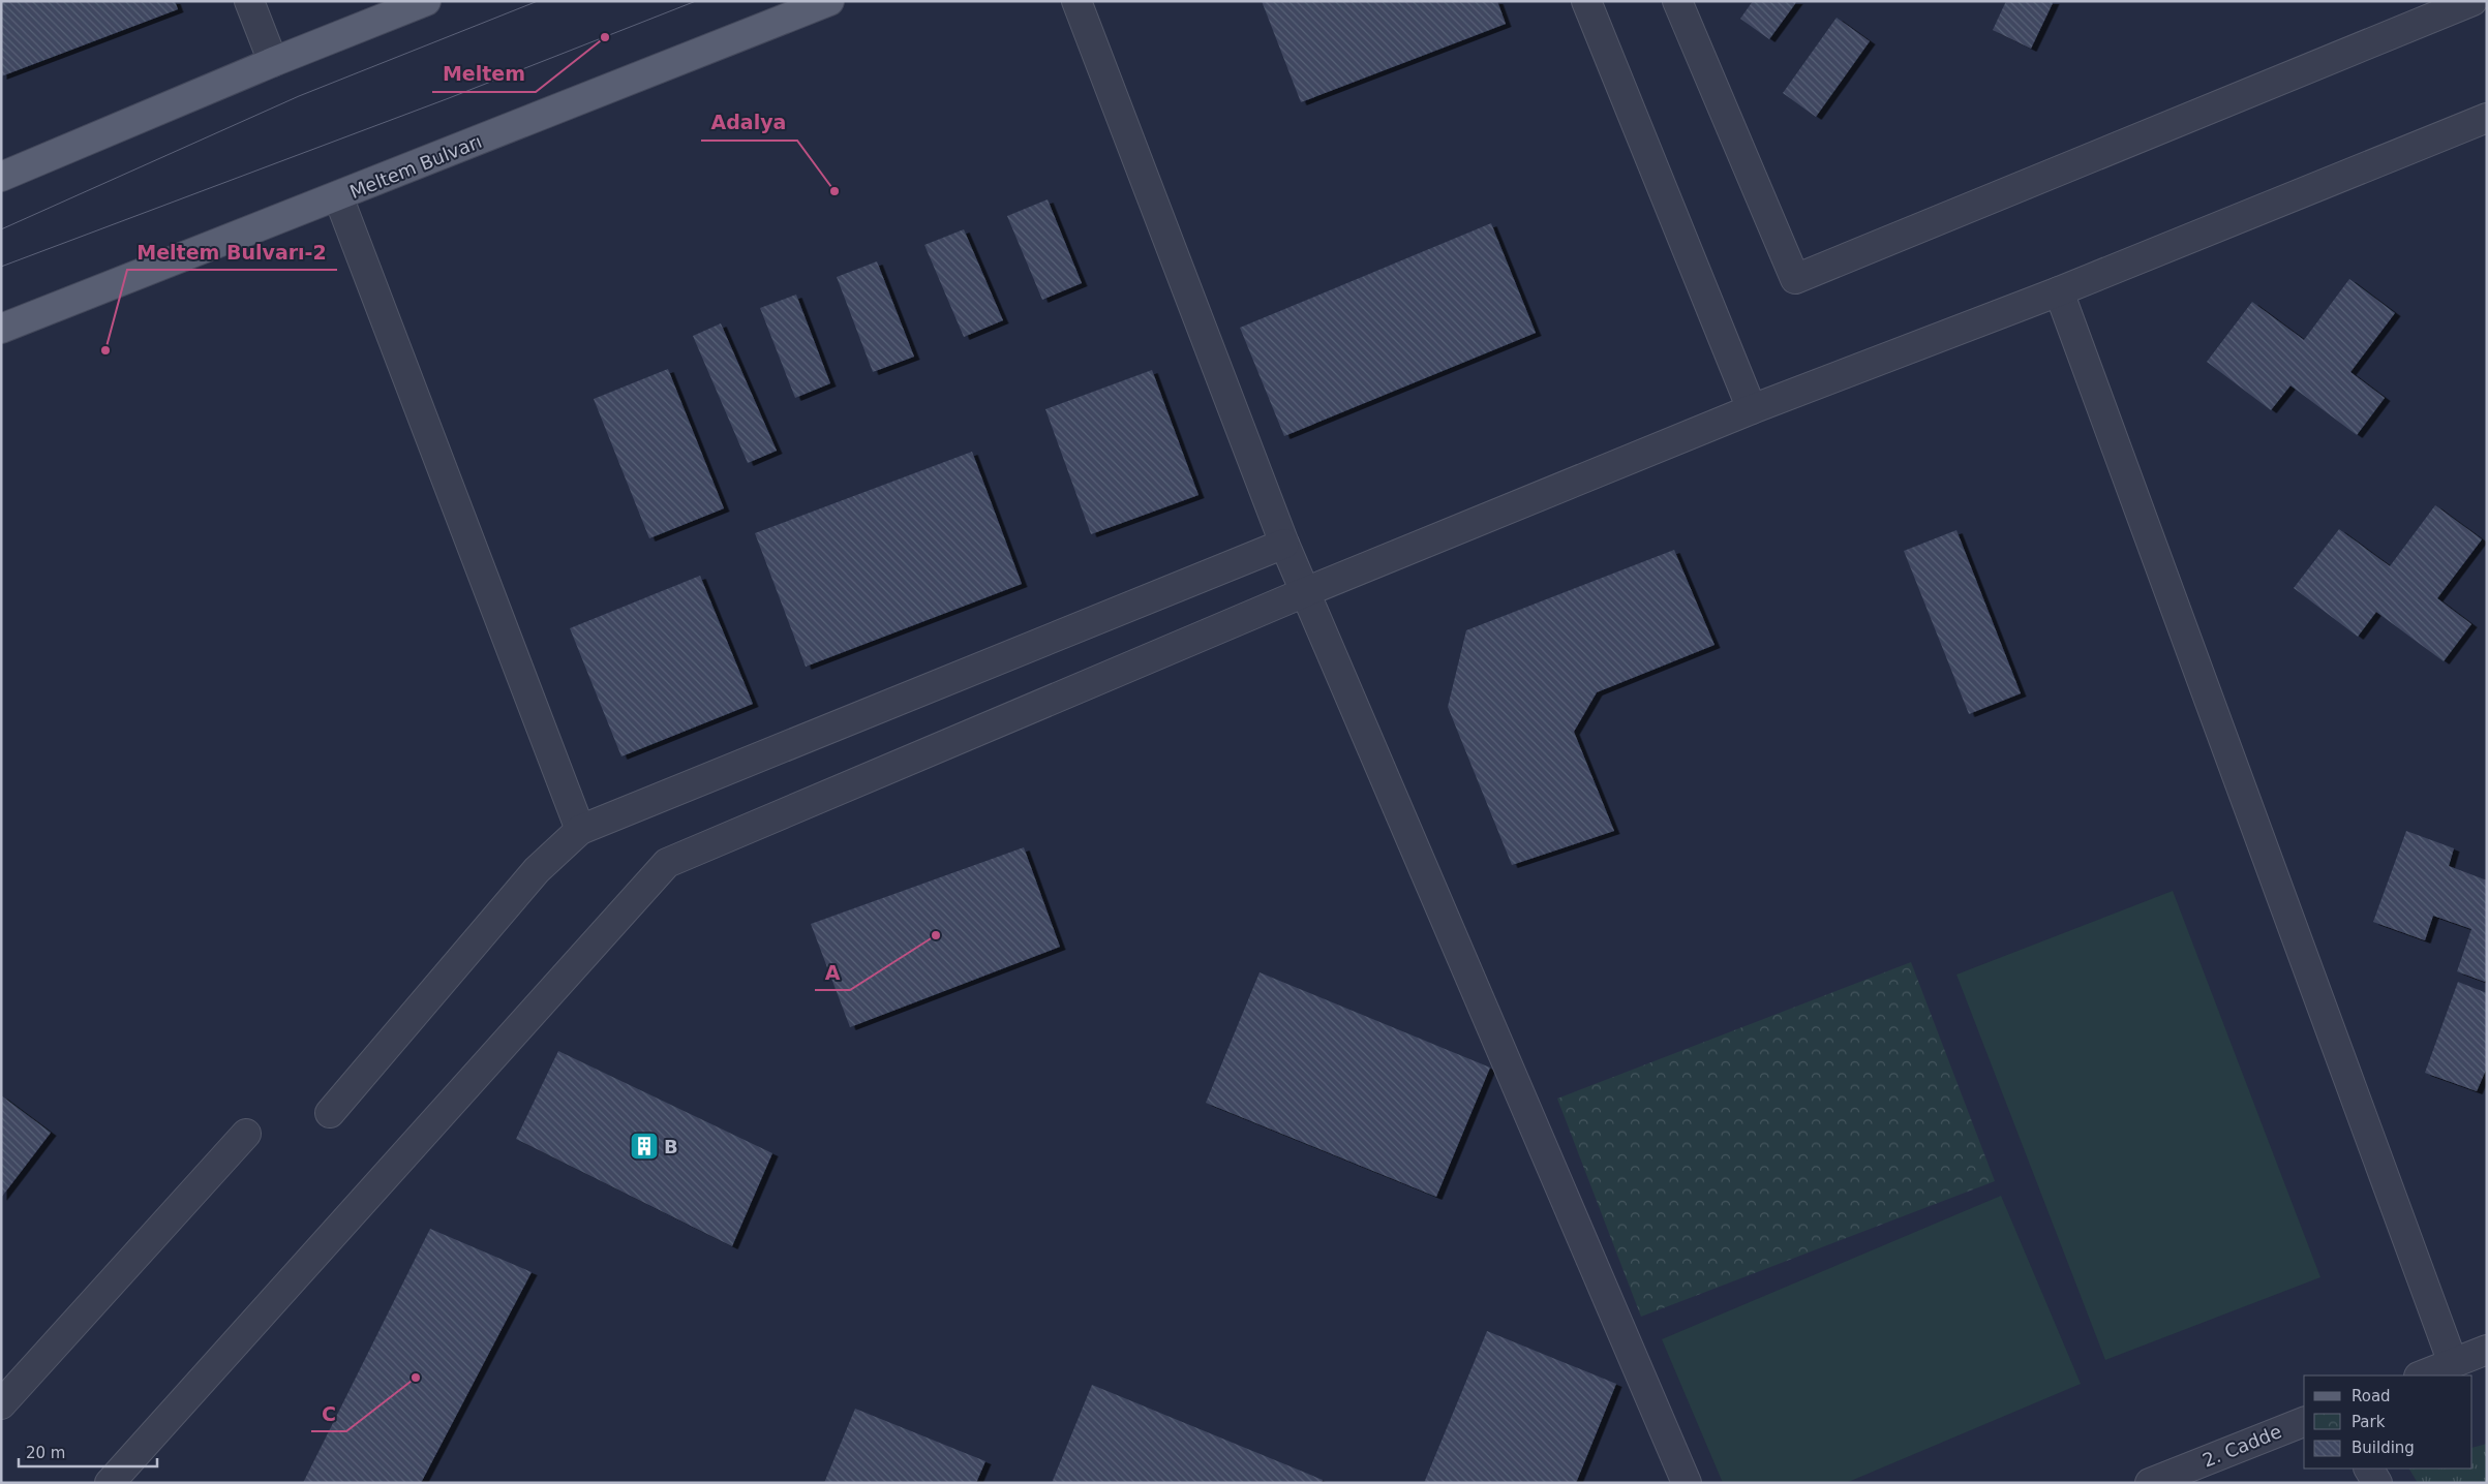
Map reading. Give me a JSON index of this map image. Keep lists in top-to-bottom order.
{
  "streets": {
    "main road": ["Meltem Bulvarı"],
    "street": ["2. Cadde"]
  },
  "places": {
    "other": [
      "Meltem",
      "Adalya",
      "Meltem Bulvarı-2",
      "A",
      "C"
    ],
    "building": ["B"]
  },
  "legend": ["Road", "Park", "Building"],
  "scale_bar": "20 m"
}
